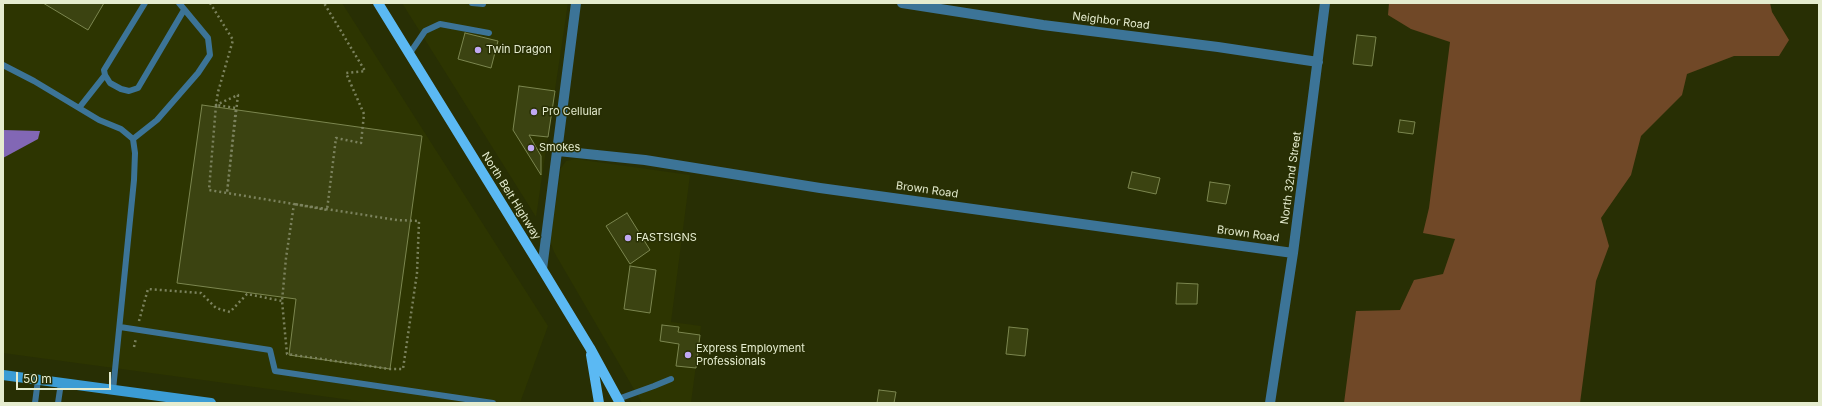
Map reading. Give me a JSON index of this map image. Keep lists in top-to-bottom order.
{
  "streets": {
    "main road": ["North Belt Highway"],
    "street": ["Neighbor Road", "North 32nd Street", "Brown Road"]
  },
  "crossings": [
    ["Neighbor Road", "North 32nd Street"],
    ["North 32nd Street", "Brown Road"]
  ],
  "places": [
    "Twin Dragon",
    "Pro Cellular",
    "Smokes",
    "FASTSIGNS",
    "Express Employment Professionals"
  ],
  "scale_bar": "50 m"
}
